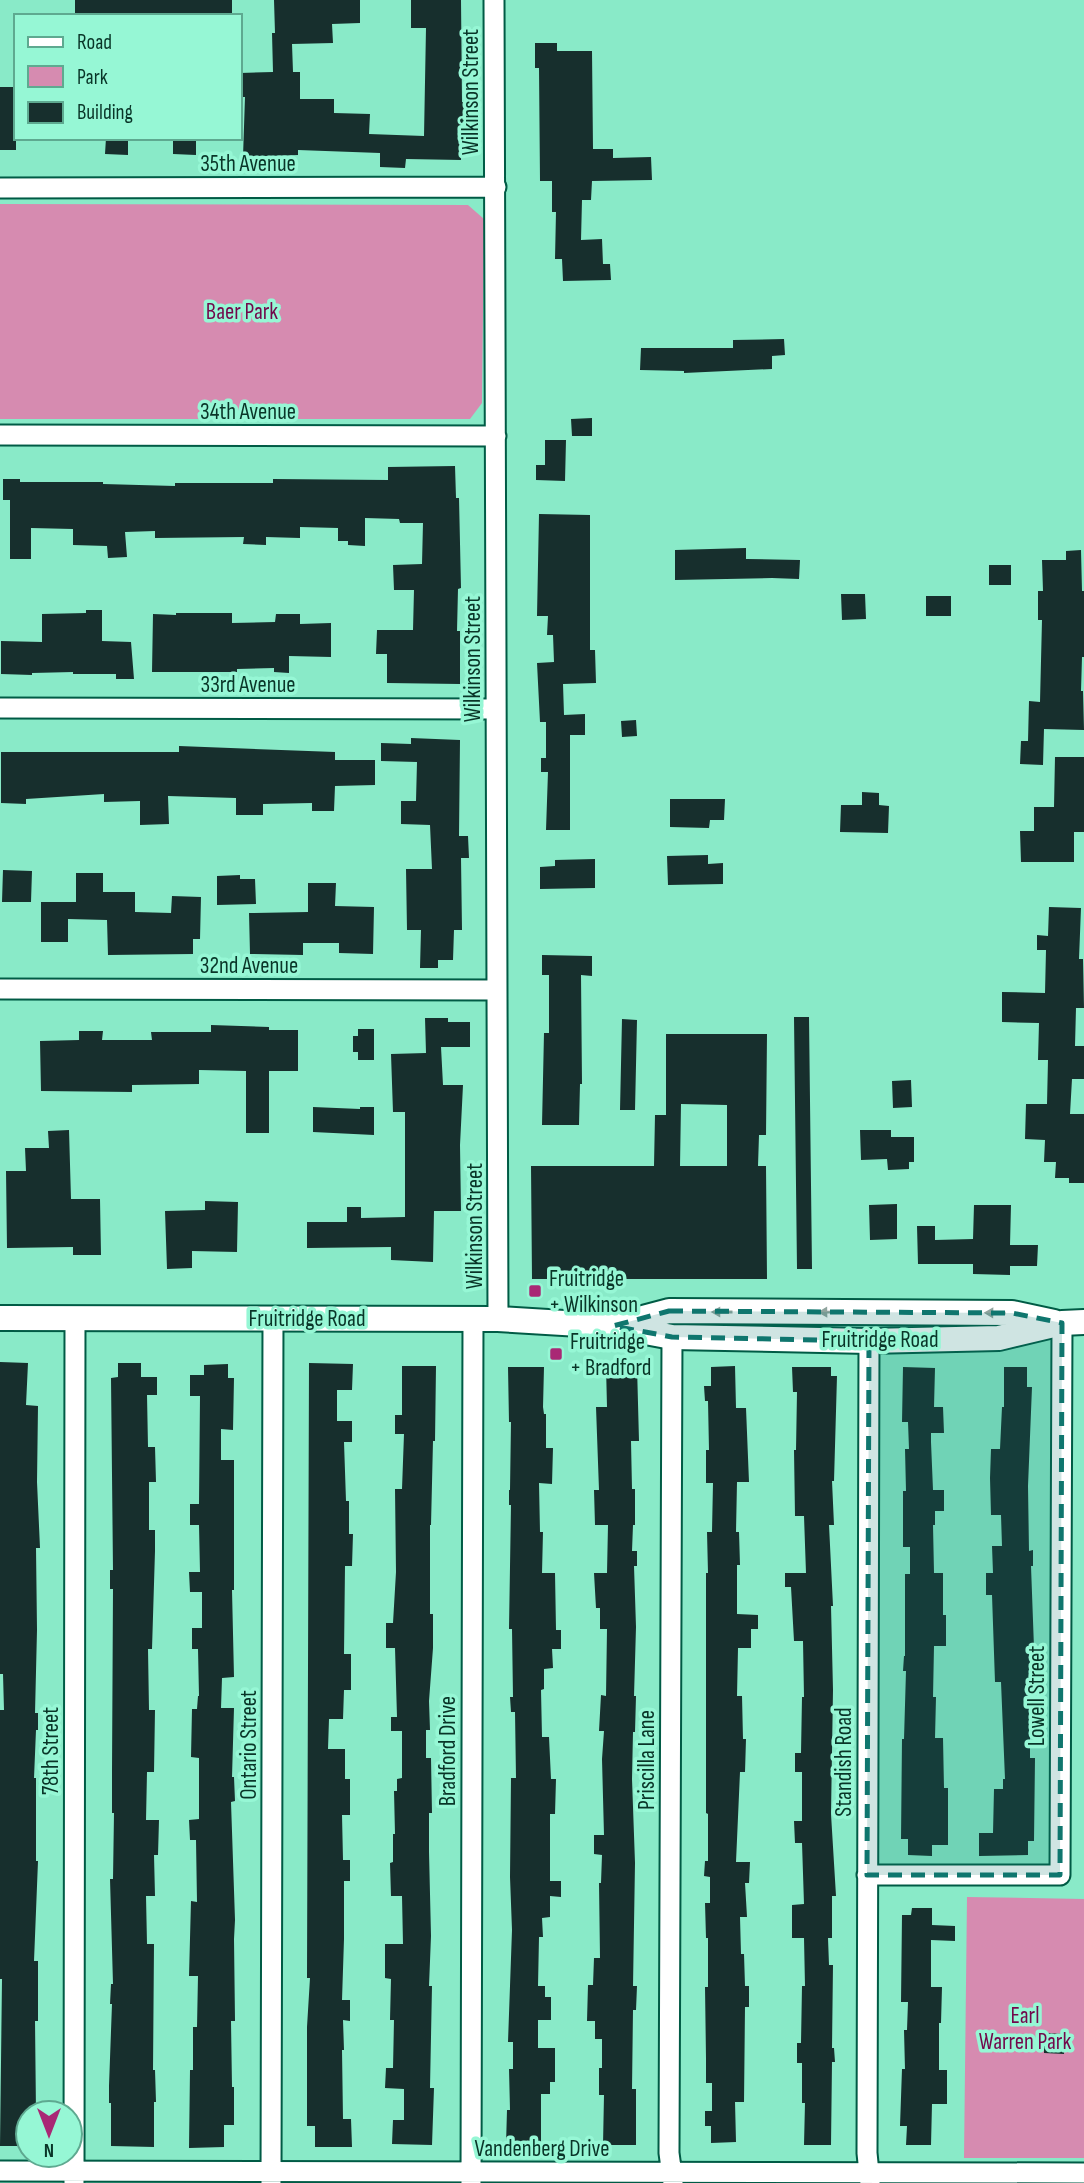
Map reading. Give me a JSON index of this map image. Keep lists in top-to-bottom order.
{
  "streets": {
    "main road": ["Fruitridge Road"],
    "street": [
      "Wilkinson Street",
      "35th Avenue",
      "34th Avenue",
      "33rd Avenue",
      "32nd Avenue",
      "Lowell Street",
      "Ontario Street",
      "78th Street",
      "Bradford Drive",
      "Priscilla Lane",
      "Standish Road",
      "Vandenberg Drive"
    ]
  },
  "crossings": [
    ["Wilkinson Street", "35th Avenue"],
    ["Wilkinson Street", "34th Avenue"],
    ["Wilkinson Street", "33rd Avenue"],
    ["Wilkinson Street", "32nd Avenue"],
    ["Wilkinson Street", "Fruitridge Road"],
    ["Fruitridge Road", "Lowell Street"],
    ["Fruitridge Road", "Ontario Street"],
    ["Fruitridge Road", "78th Street"],
    ["Fruitridge Road", "Bradford Drive"],
    ["Fruitridge Road", "Priscilla Lane"],
    ["Fruitridge Road", "Standish Road"],
    ["Lowell Street", "Standish Road"],
    ["Ontario Street", "Vandenberg Drive"],
    ["78th Street", "Vandenberg Drive"],
    ["Bradford Drive", "Vandenberg Drive"],
    ["Priscilla Lane", "Vandenberg Drive"],
    ["Standish Road", "Vandenberg Drive"]
  ],
  "parks": ["Baer Park", "Earl Warren Park"],
  "places": {
    "transit": ["Fruitridge + Wilkinson", "Fruitridge + Bradford"]
  },
  "legend": ["Road", "Park", "Building"],
  "north": "bottom"
}
